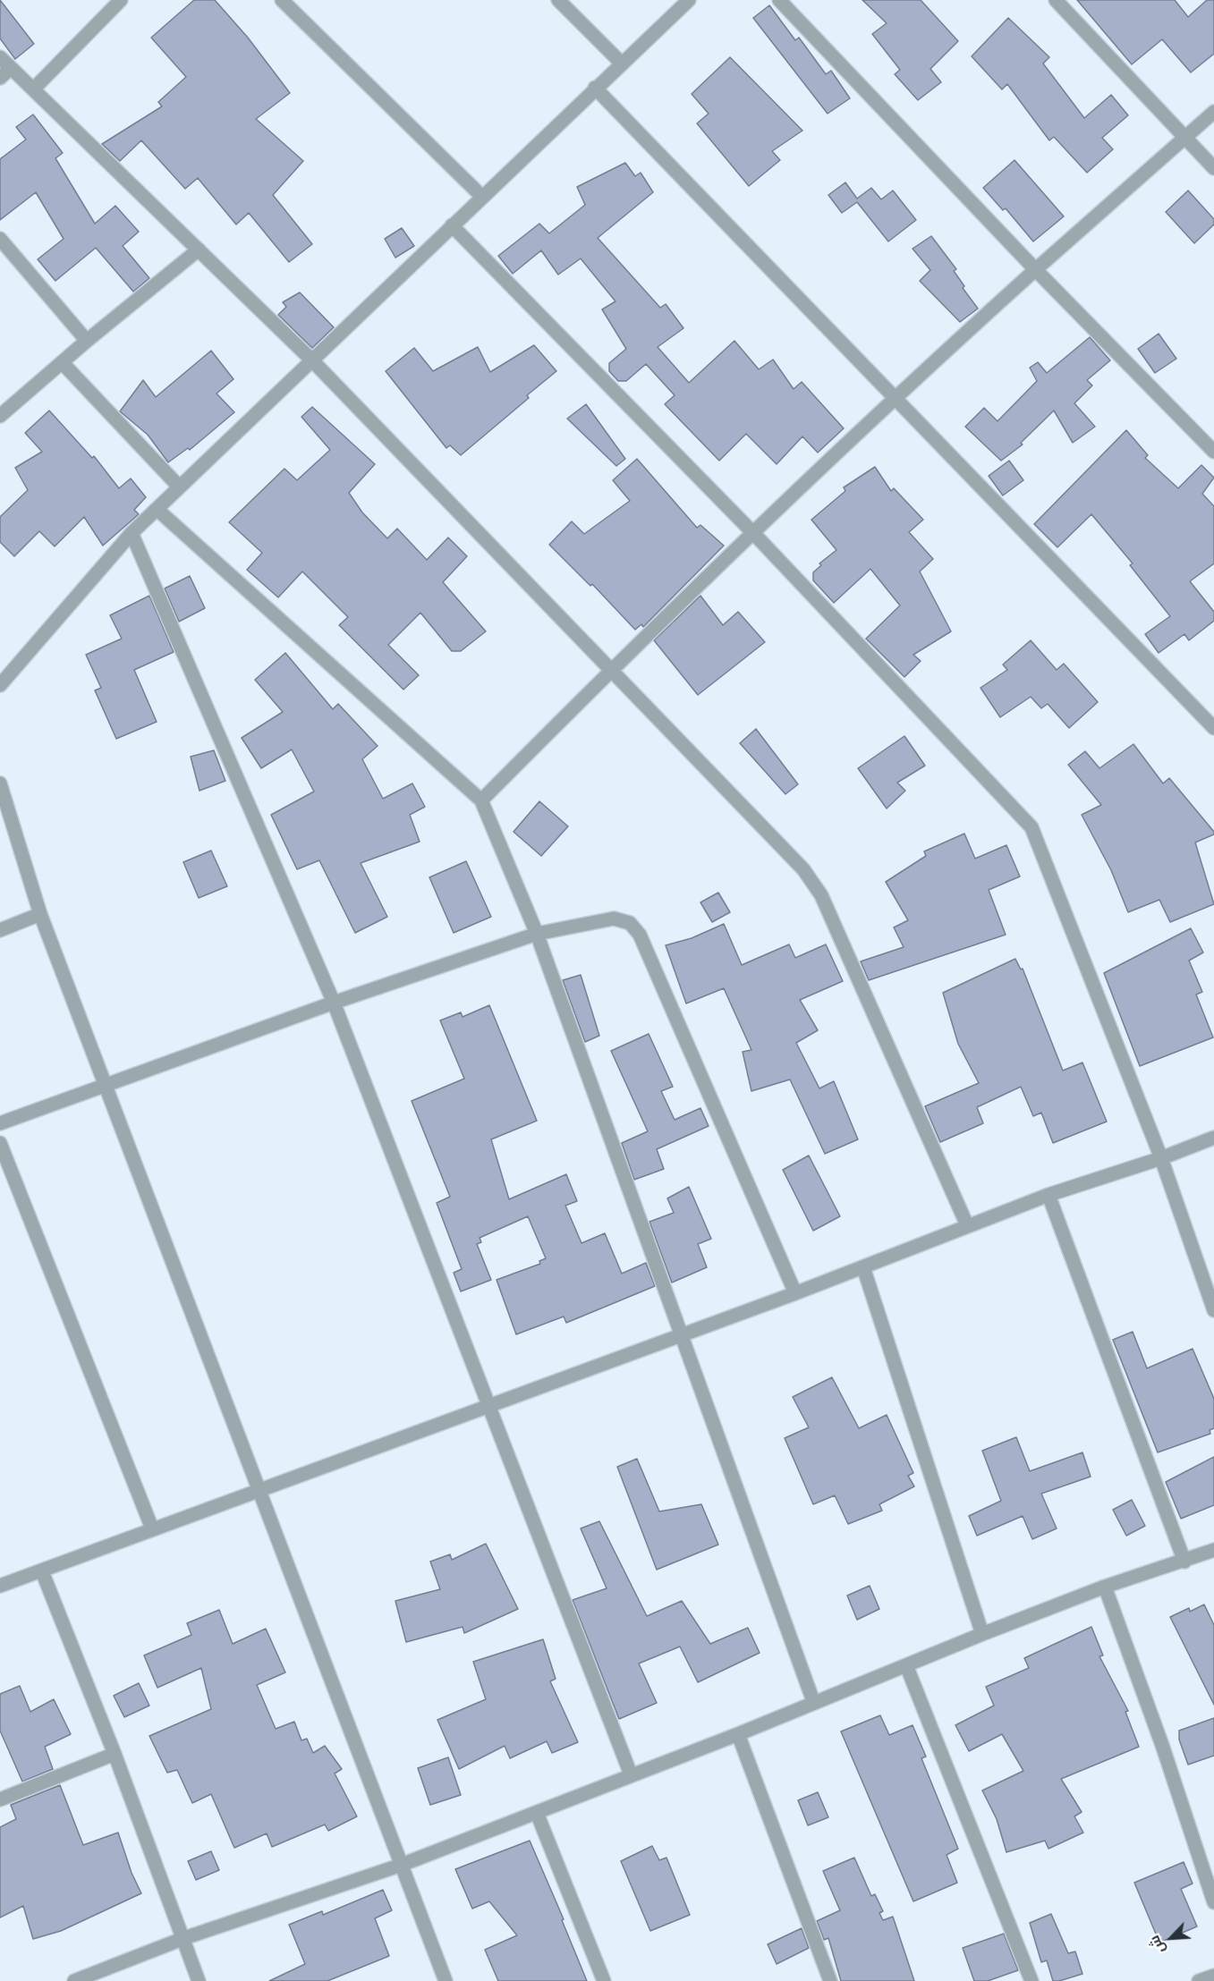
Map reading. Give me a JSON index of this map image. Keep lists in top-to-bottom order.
{
  "north": "bottom left"
}
